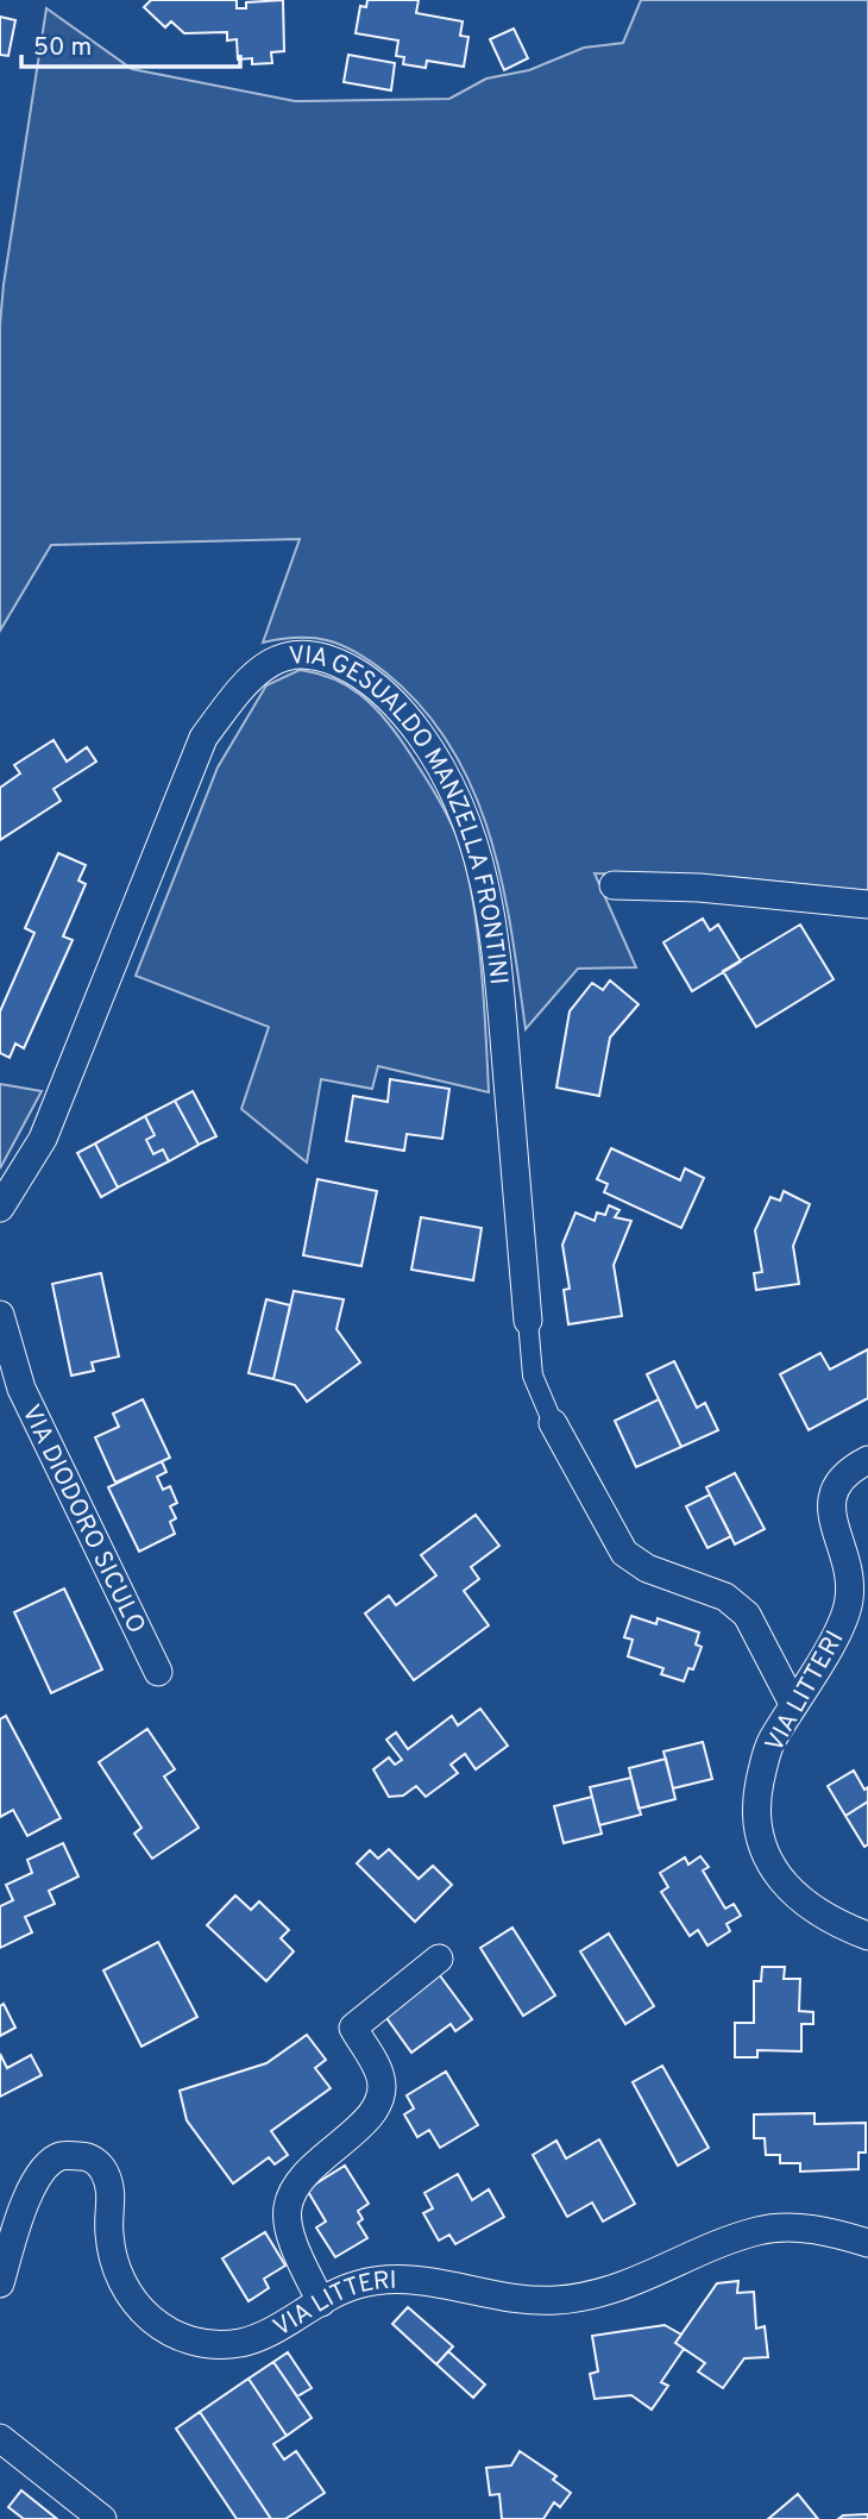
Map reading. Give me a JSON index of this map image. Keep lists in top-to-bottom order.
{
  "streets": {
    "street": ["VIA GESUALDO MANZELLA FRONTINI", "VIA DIODORO SICULO", "VIA LITTERI"]
  },
  "scale_bar": "50 m"
}
